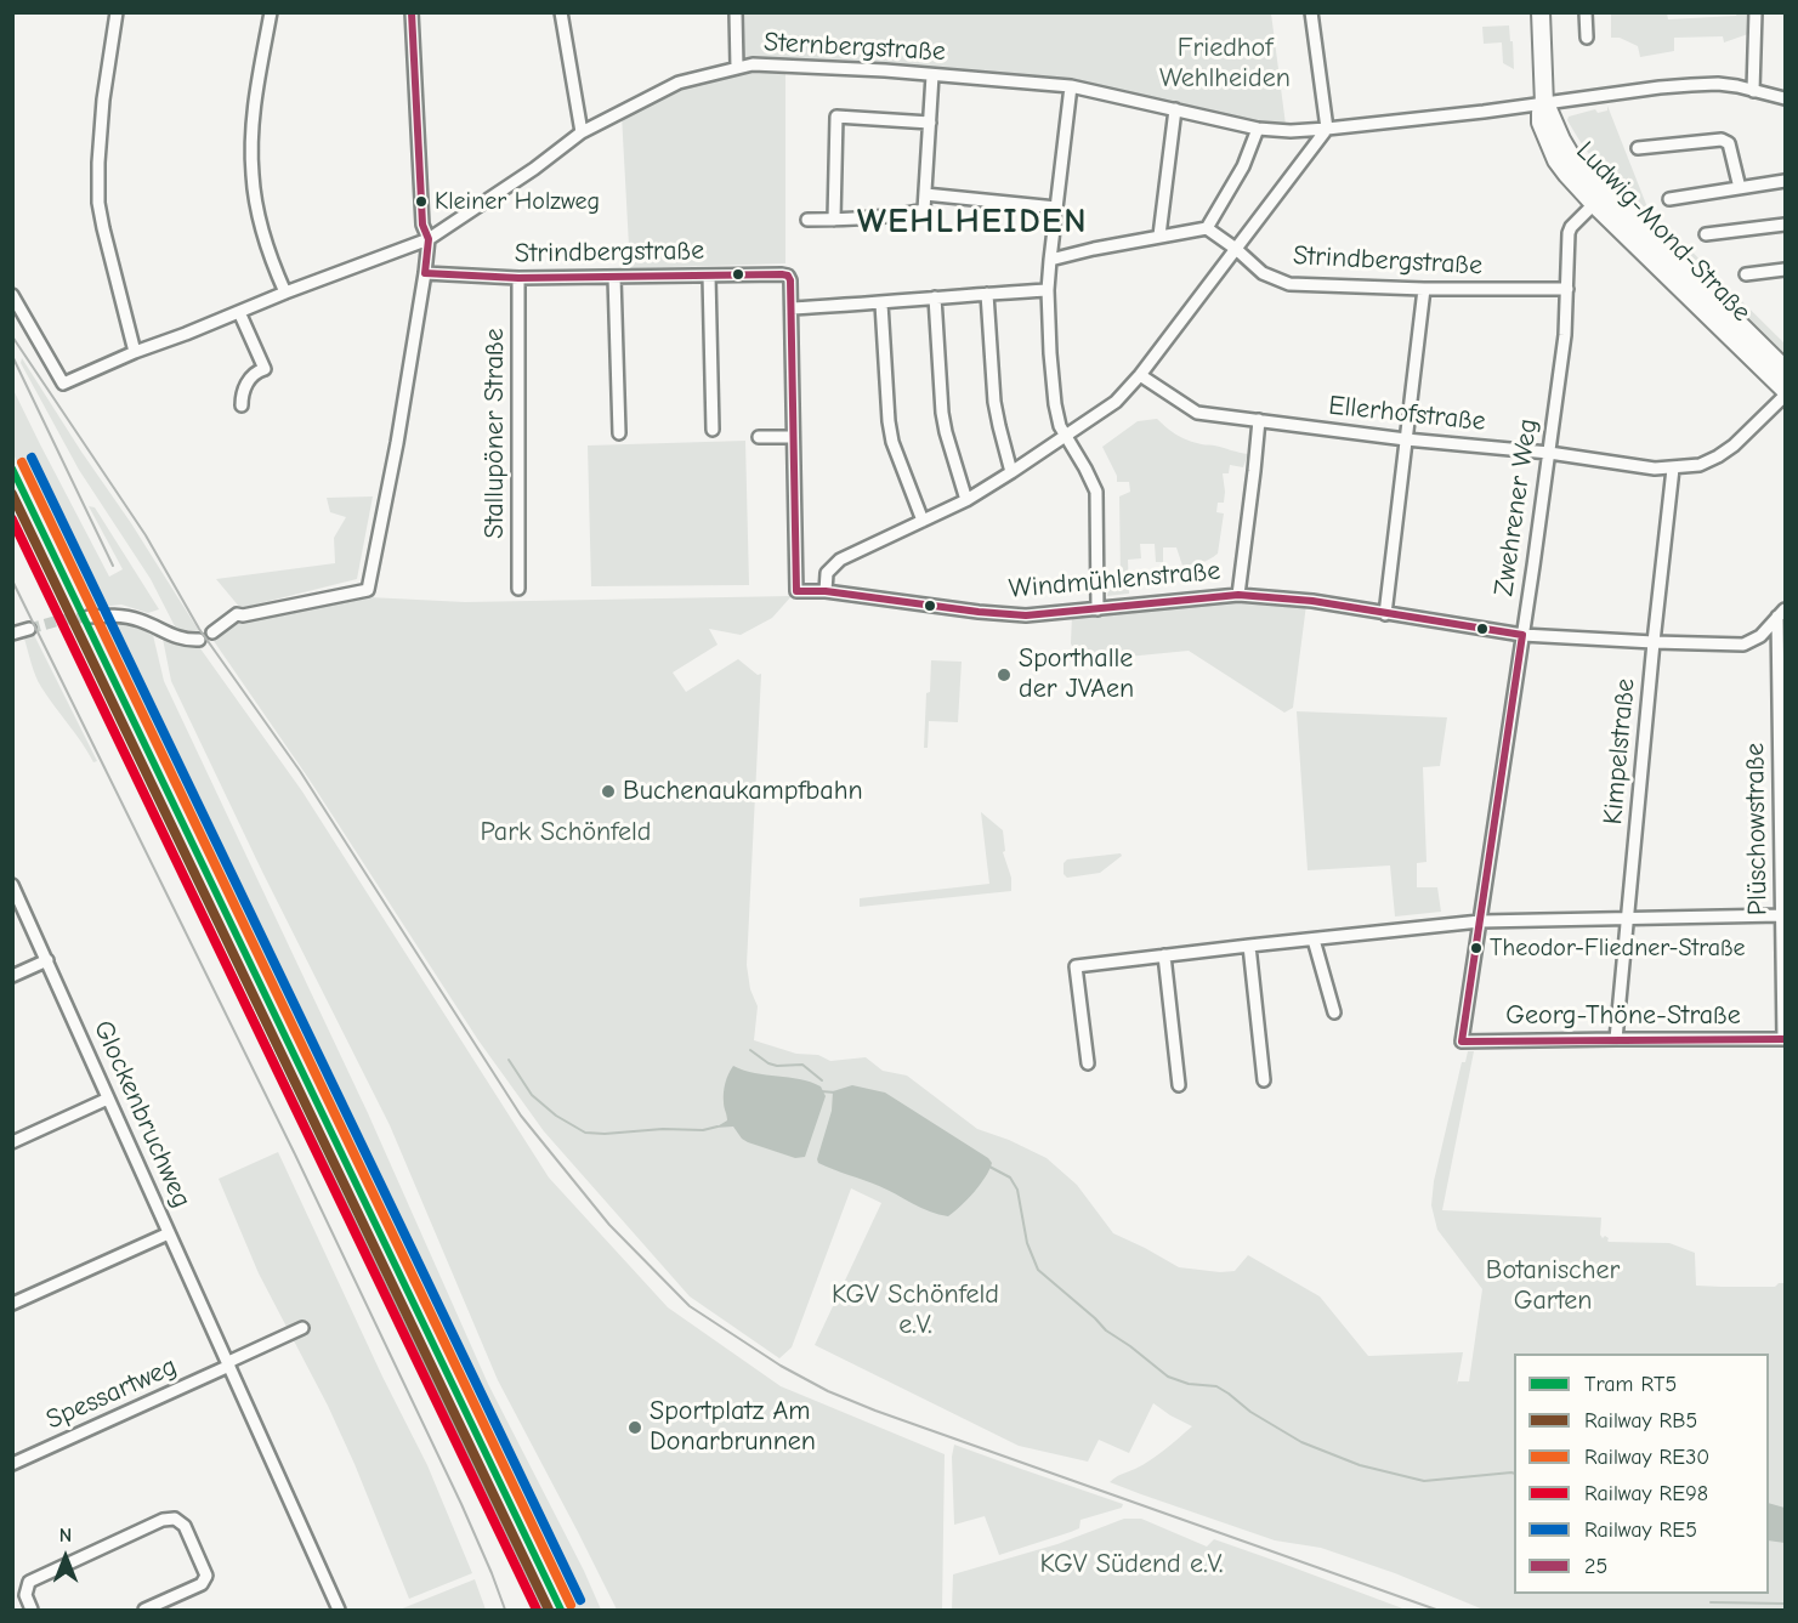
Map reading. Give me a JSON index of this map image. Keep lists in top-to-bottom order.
{
  "streets": {
    "main road": ["Ludwig-Mond-Straße"],
    "street": [
      "Sternbergstraße",
      "Strindbergstraße",
      "Ellerhofstraße",
      "Stallupöner Straße",
      "Zwehrener Weg",
      "Windmühlenstraße",
      "Kimpelstraße",
      "Plüschowstraße",
      "Georg-Thöne-Straße",
      "Glockenbruchweg",
      "Spessartweg"
    ]
  },
  "crossings": [
    ["Sternbergstraße", "Ludwig-Mond-Straße"],
    ["Ludwig-Mond-Straße", "Ellerhofstraße"],
    ["Ludwig-Mond-Straße", "Zwehrener Weg"],
    ["Strindbergstraße", "Stallupöner Straße"],
    ["Strindbergstraße", "Zwehrener Weg"],
    ["Ellerhofstraße", "Zwehrener Weg"],
    ["Ellerhofstraße", "Kimpelstraße"],
    ["Zwehrener Weg", "Windmühlenstraße"],
    ["Zwehrener Weg", "Georg-Thöne-Straße"],
    ["Windmühlenstraße", "Kimpelstraße"],
    ["Windmühlenstraße", "Plüschowstraße"],
    ["Kimpelstraße", "Georg-Thöne-Straße"],
    ["Plüschowstraße", "Georg-Thöne-Straße"],
    ["Glockenbruchweg", "Spessartweg"]
  ],
  "districts": ["WEHLHEIDEN"],
  "parks": [
    "Friedhof Wehlheiden",
    "Park Schönfeld",
    "Botanischer Garten",
    "KGV Schönfeld e.V.",
    "KGV Südend e.V."
  ],
  "places": [
    "Kleiner Holzweg",
    "Sporthalle der JVAen",
    "Buchenaukampfbahn",
    "Theodor-Fliedner-Straße",
    "Sportplatz Am Donarbrunnen"
  ],
  "lines": [
    "transit line 25",
    "rail line RE5",
    "rail line RE30",
    "tram line RT5",
    "rail line RB5",
    "rail line RE98"
  ],
  "legend": [
    "Tram RT5",
    "Railway RB5",
    "Railway RE30",
    "Railway RE98",
    "Railway RE5",
    "25"
  ],
  "north": "top"
}
